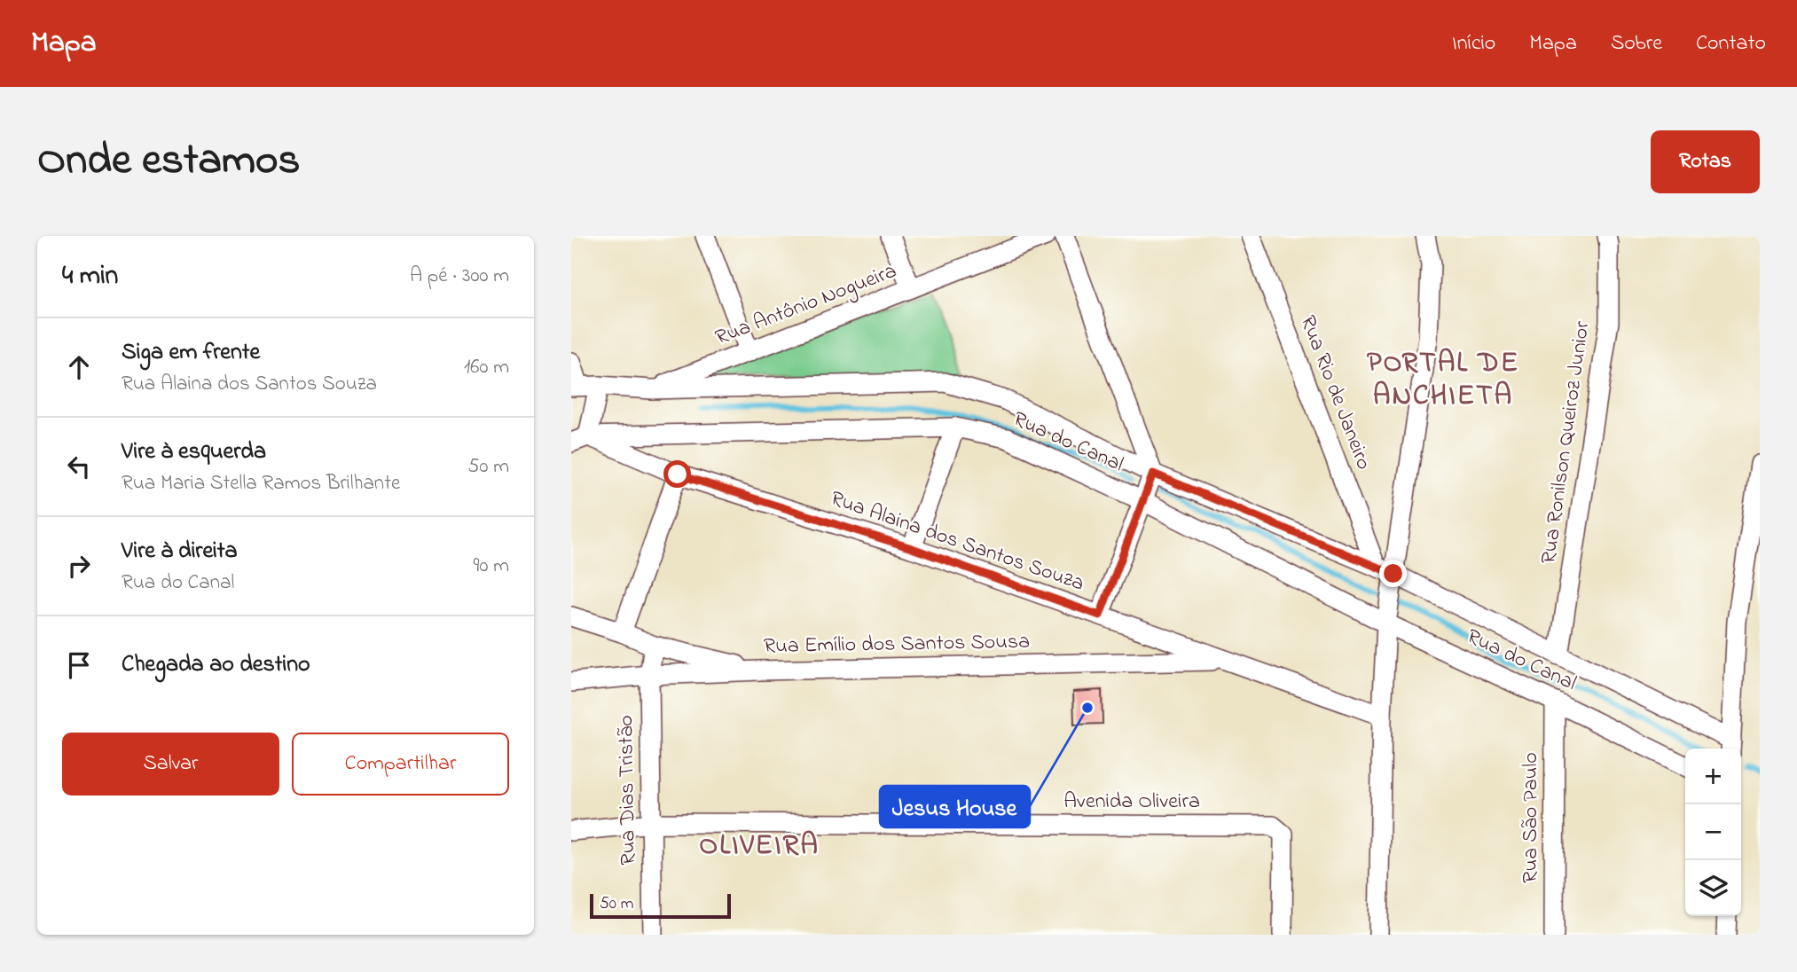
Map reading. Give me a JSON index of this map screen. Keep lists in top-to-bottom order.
{
  "streets": {
    "street": [
      "Rua Antônio Nogueira",
      "Rua Rio de Janeiro",
      "Rua do Canal",
      "Rua Ronilson Queiroz Junior",
      "Rua Alaina dos Santos Souza",
      "Rua Emílio dos Santos Sousa",
      "Rua Dias Tristão",
      "Avenida Oliveira",
      "Rua São Paulo"
    ]
  },
  "crossings": [
    ["Rua Antônio Nogueira", "Rua do Canal"],
    ["Rua Rio de Janeiro", "Rua do Canal"],
    ["Rua do Canal", "Rua Ronilson Queiroz Junior"],
    ["Rua do Canal", "Rua Alaina dos Santos Souza"],
    ["Rua do Canal", "Rua São Paulo"],
    ["Rua Alaina dos Santos Souza", "Rua Emílio dos Santos Sousa"],
    ["Rua Emílio dos Santos Sousa", "Rua Dias Tristão"],
    ["Rua Dias Tristão", "Avenida Oliveira"]
  ],
  "districts": ["PORTAL DE ANCHIETA", "OLIVEIRA"],
  "places": ["Jesus House"],
  "scale_bar": "50 m",
  "page": {
    "header": "Mapa",
    "nav": [
      "Início",
      "Mapa",
      "Sobre",
      "Contato"
    ],
    "title": "Onde estamos",
    "buttons": [
      "Rotas",
      ["Salvar", "Compartilhar"]
    ],
    "heading": ["4 min", "A pé · 300 m"],
    "list": [
      ["Siga em frente", "Rua Alaina dos Santos Souza", "160 m"],
      ["Vire à esquerda", "Rua Maria Stella Ramos Brilhante", "50 m"],
      ["Vire à direita", "Rua do Canal", "90 m"],
      "Chegada ao destino"
    ],
    "map_buttons": ["+", "−"],
    "scale": "50 m"
  }
}
